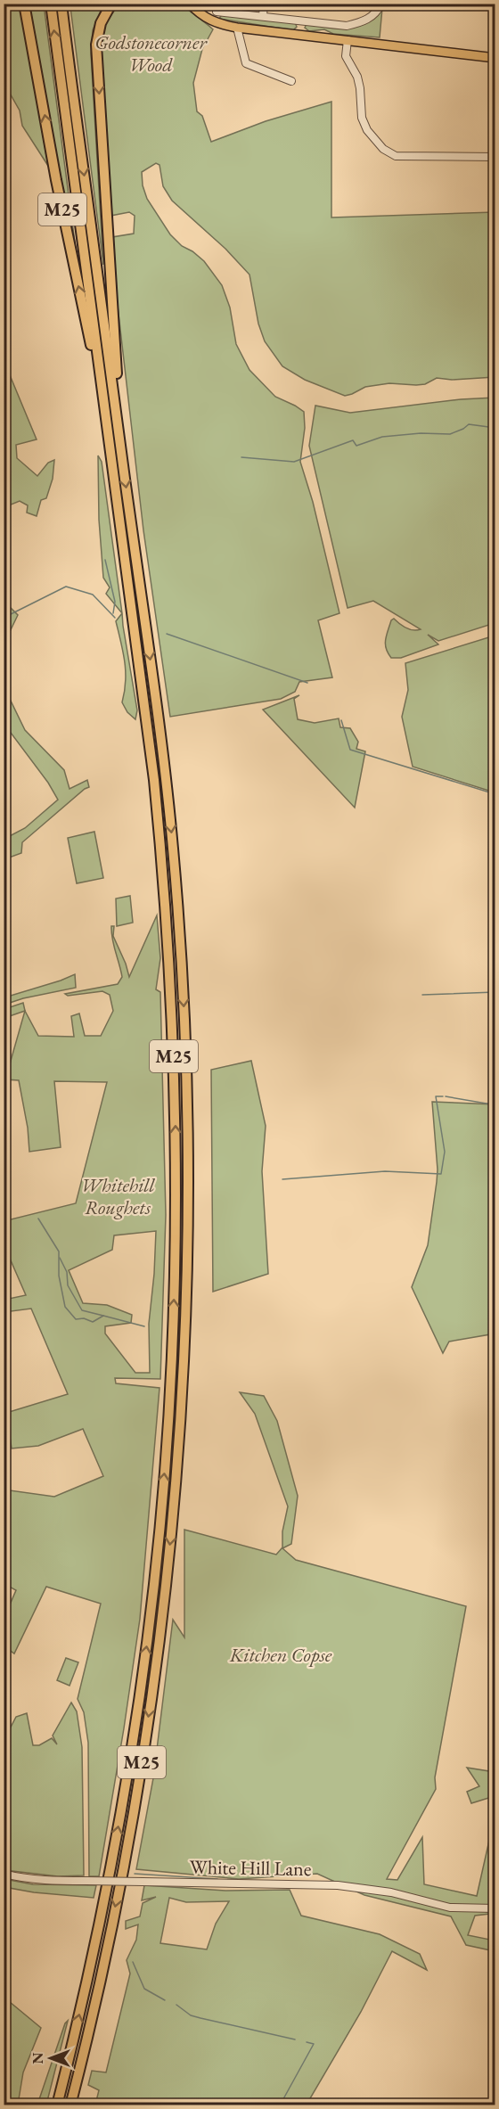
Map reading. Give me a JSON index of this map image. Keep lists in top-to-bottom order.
{
  "streets": {
    "highway": ["M25"],
    "street": ["White Hill Lane"]
  },
  "parks": ["Godstonecorner Wood", "Whitehill Roughets", "Kitchen Copse"],
  "north": "left"
}
